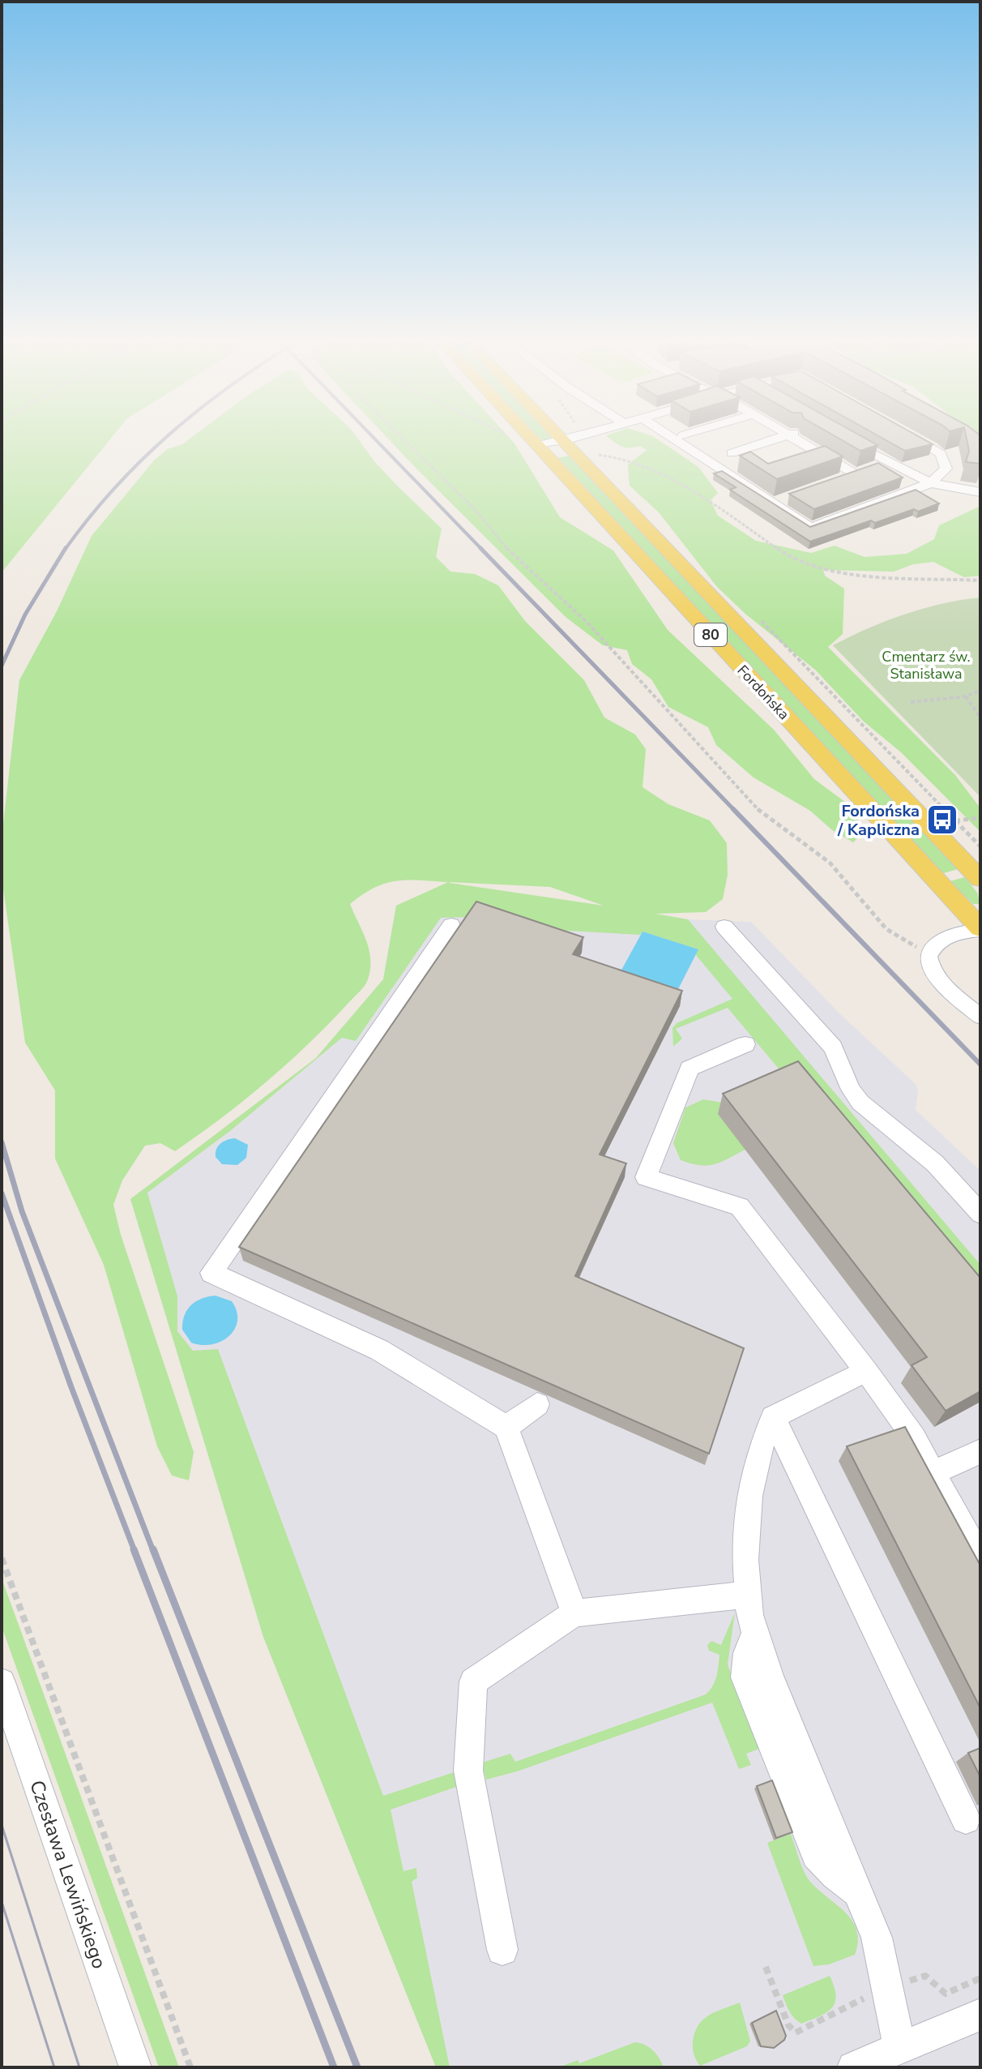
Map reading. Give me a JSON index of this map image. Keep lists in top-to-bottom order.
{
  "streets": {
    "main road": ["80", "Fordońska"],
    "street": ["Czesława Lewińskiego"]
  },
  "parks": ["Cmentarz św. Stanisława"],
  "places": {
    "bus stop": ["Fordońska / Kapliczna"]
  }
}
